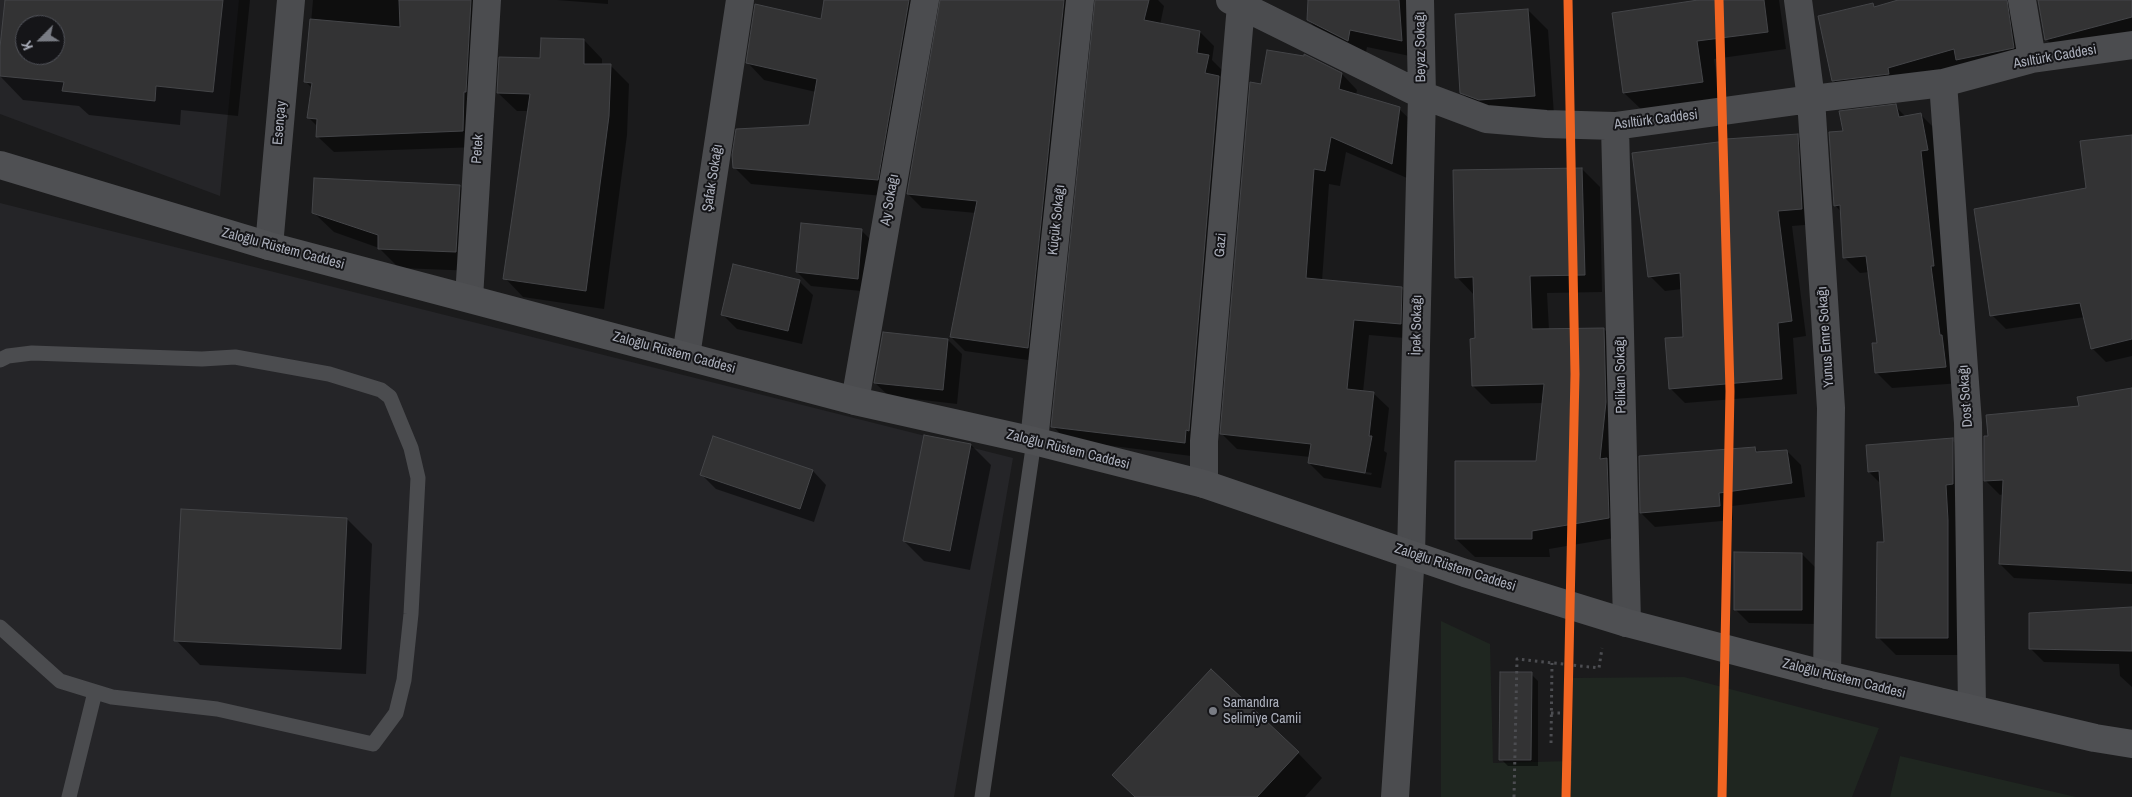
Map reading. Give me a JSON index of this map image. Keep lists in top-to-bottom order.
{
  "streets": {
    "street": [
      "Beyaz Sokağı",
      "Asıltürk Caddesi",
      "Esençay",
      "Petek",
      "Şafak Sokağı",
      "Ay Sokağı",
      "Küçük Sokağı",
      "Gazi",
      "Zaloğlu Rüstem Caddesi",
      "İpek Sokağı",
      "Yunus Emre Sokağı",
      "Pelikan Sokağı",
      "Dost Sokağı"
    ]
  },
  "crossings": [
    ["Beyaz Sokağı", "Asıltürk Caddesi"],
    ["Beyaz Sokağı", "İpek Sokağı"],
    ["Asıltürk Caddesi", "Gazi"],
    ["Asıltürk Caddesi", "İpek Sokağı"],
    ["Asıltürk Caddesi", "Yunus Emre Sokağı"],
    ["Asıltürk Caddesi", "Pelikan Sokağı"],
    ["Asıltürk Caddesi", "Dost Sokağı"],
    ["Esençay", "Zaloğlu Rüstem Caddesi"],
    ["Petek", "Zaloğlu Rüstem Caddesi"],
    ["Şafak Sokağı", "Zaloğlu Rüstem Caddesi"],
    ["Ay Sokağı", "Zaloğlu Rüstem Caddesi"],
    ["Küçük Sokağı", "Zaloğlu Rüstem Caddesi"],
    ["Gazi", "Zaloğlu Rüstem Caddesi"],
    ["Zaloğlu Rüstem Caddesi", "İpek Sokağı"],
    ["Zaloğlu Rüstem Caddesi", "Yunus Emre Sokağı"],
    ["Zaloğlu Rüstem Caddesi", "Pelikan Sokağı"],
    ["Zaloğlu Rüstem Caddesi", "Dost Sokağı"]
  ],
  "places": ["Samandıra Selimiye Camii"],
  "north": "bottom left"
}
